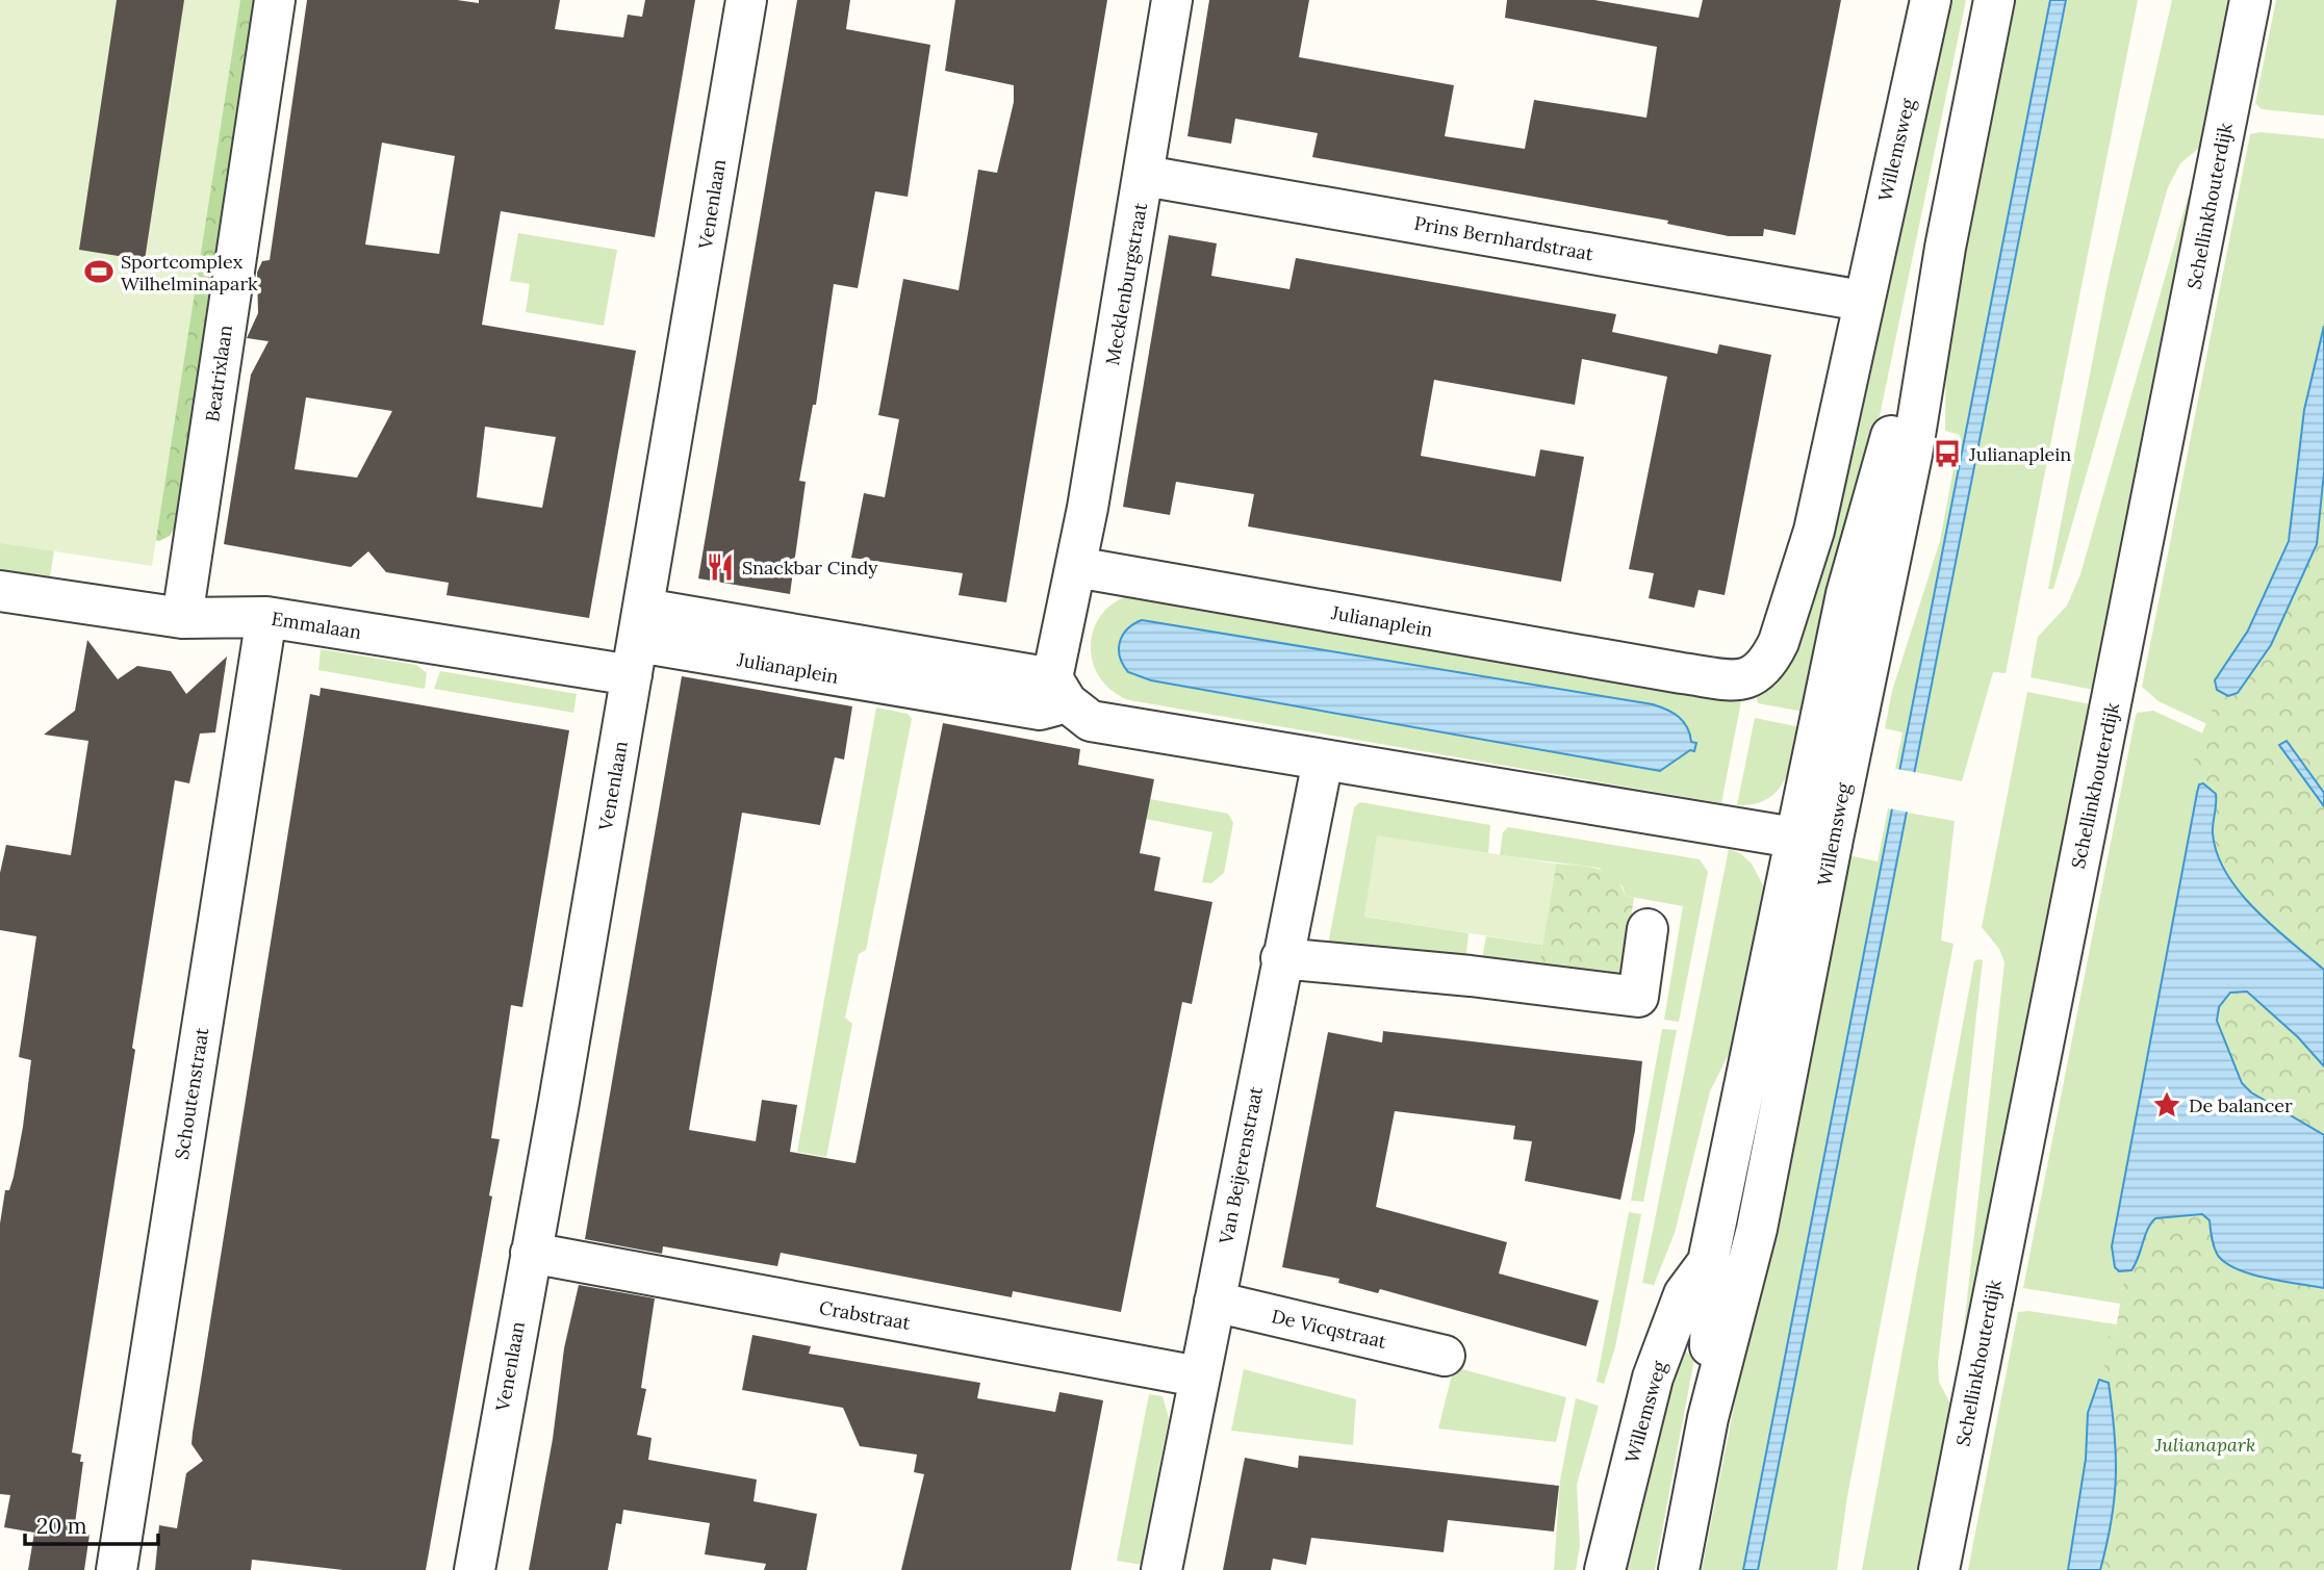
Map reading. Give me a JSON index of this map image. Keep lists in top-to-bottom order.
{
  "streets": {
    "street": [
      "Willemsweg",
      "Venenlaan",
      "Schellinkhouterdijk",
      "Prins Bernhardstraat",
      "Mecklenburgstraat",
      "Beatrixlaan",
      "Julianaplein",
      "Emmalaan",
      "Schoutenstraat",
      "Van Beijerenstraat",
      "Crabstraat",
      "De Vicqstraat"
    ]
  },
  "crossings": [
    ["Willemsweg", "Prins Bernhardstraat"],
    ["Willemsweg", "Julianaplein"],
    ["Venenlaan", "Julianaplein"],
    ["Venenlaan", "Emmalaan"],
    ["Venenlaan", "Crabstraat"],
    ["Prins Bernhardstraat", "Mecklenburgstraat"],
    ["Prins Bernhardstraat", "Julianaplein"],
    ["Mecklenburgstraat", "Julianaplein"],
    ["Beatrixlaan", "Emmalaan"],
    ["Julianaplein", "Emmalaan"],
    ["Emmalaan", "Schoutenstraat"],
    ["Van Beijerenstraat", "Crabstraat"],
    ["Van Beijerenstraat", "De Vicqstraat"]
  ],
  "parks": ["Julianapark"],
  "places": {
    "sports": ["Sportcomplex Wilhelminapark"],
    "bus stop": ["Julianaplein"],
    "restaurant": ["Snackbar Cindy"],
    "place": ["De balancer"]
  },
  "scale_bar": "20 m"
}
